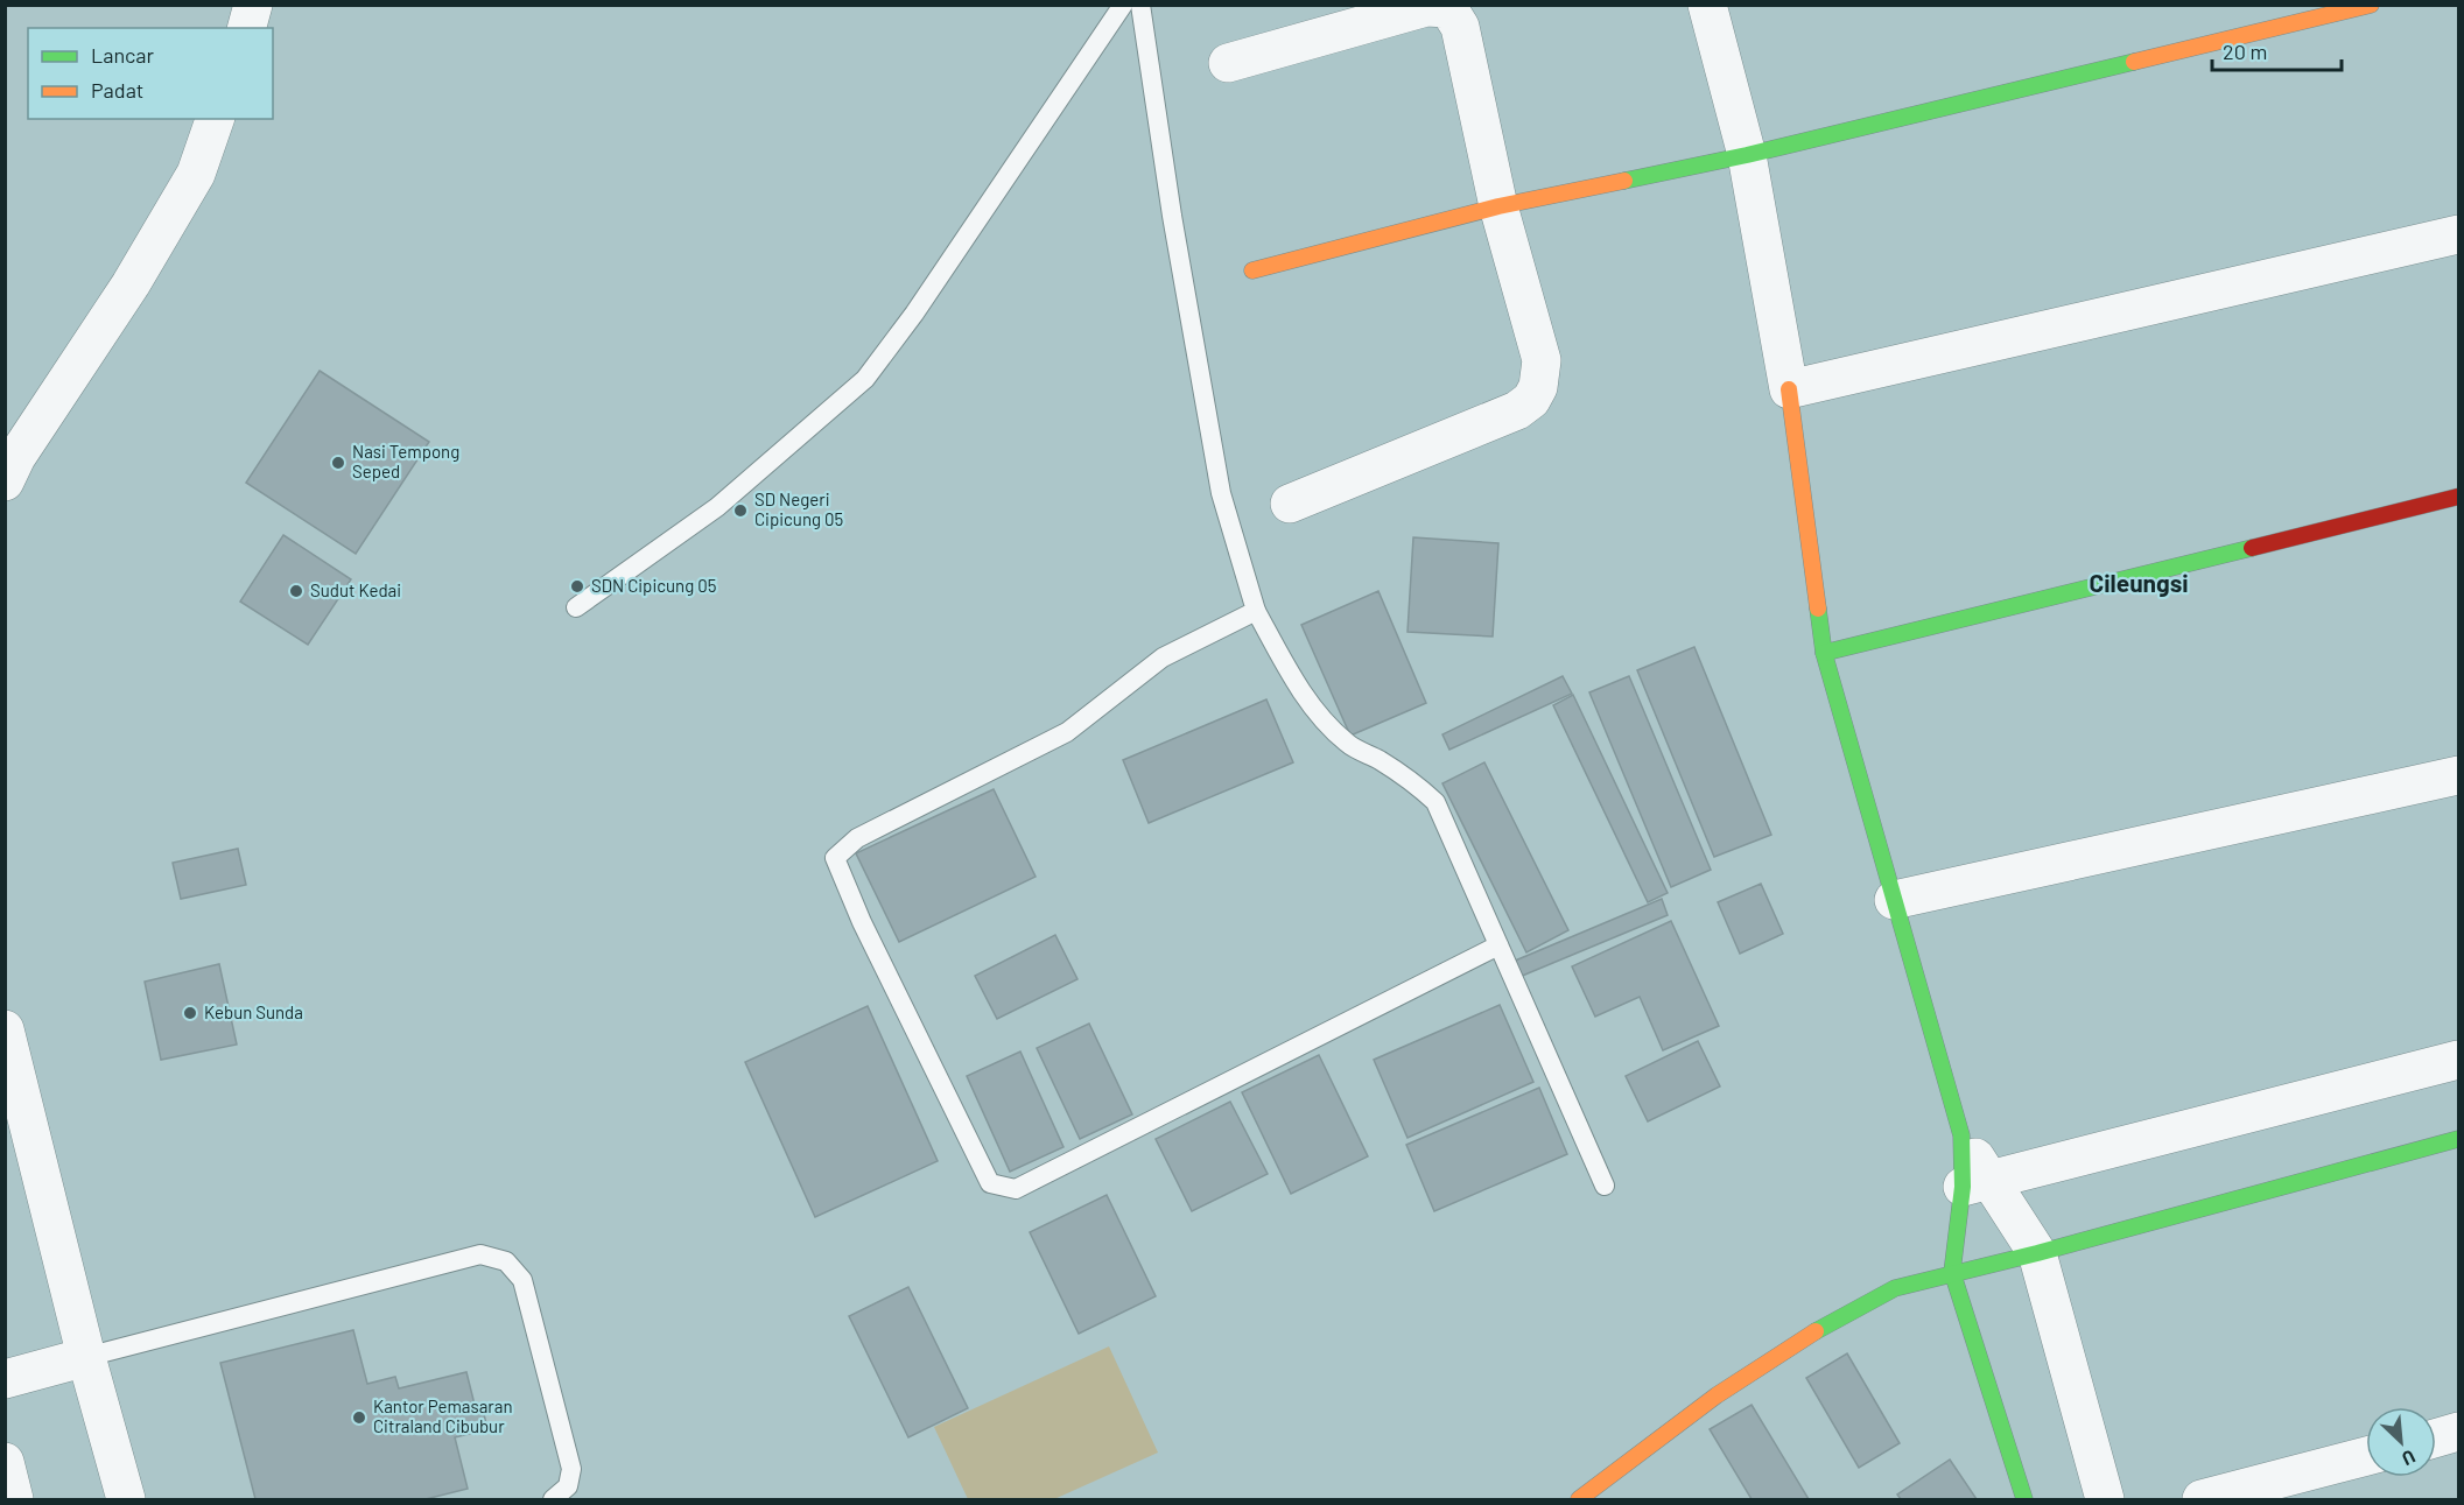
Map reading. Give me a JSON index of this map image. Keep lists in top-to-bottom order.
{
  "districts": ["Cileungsi"],
  "places": [
    "Nasi Tempong Seped",
    "SD Negeri Cipicung 05",
    "SDN Cipicung 05",
    "Sudut Kedai",
    "Kebun Sunda",
    "Kantor Pemasaran Citraland Cibubur"
  ],
  "legend": ["Lancar", "Padat"],
  "scale_bar": "20 m",
  "north": "bottom right"
}
